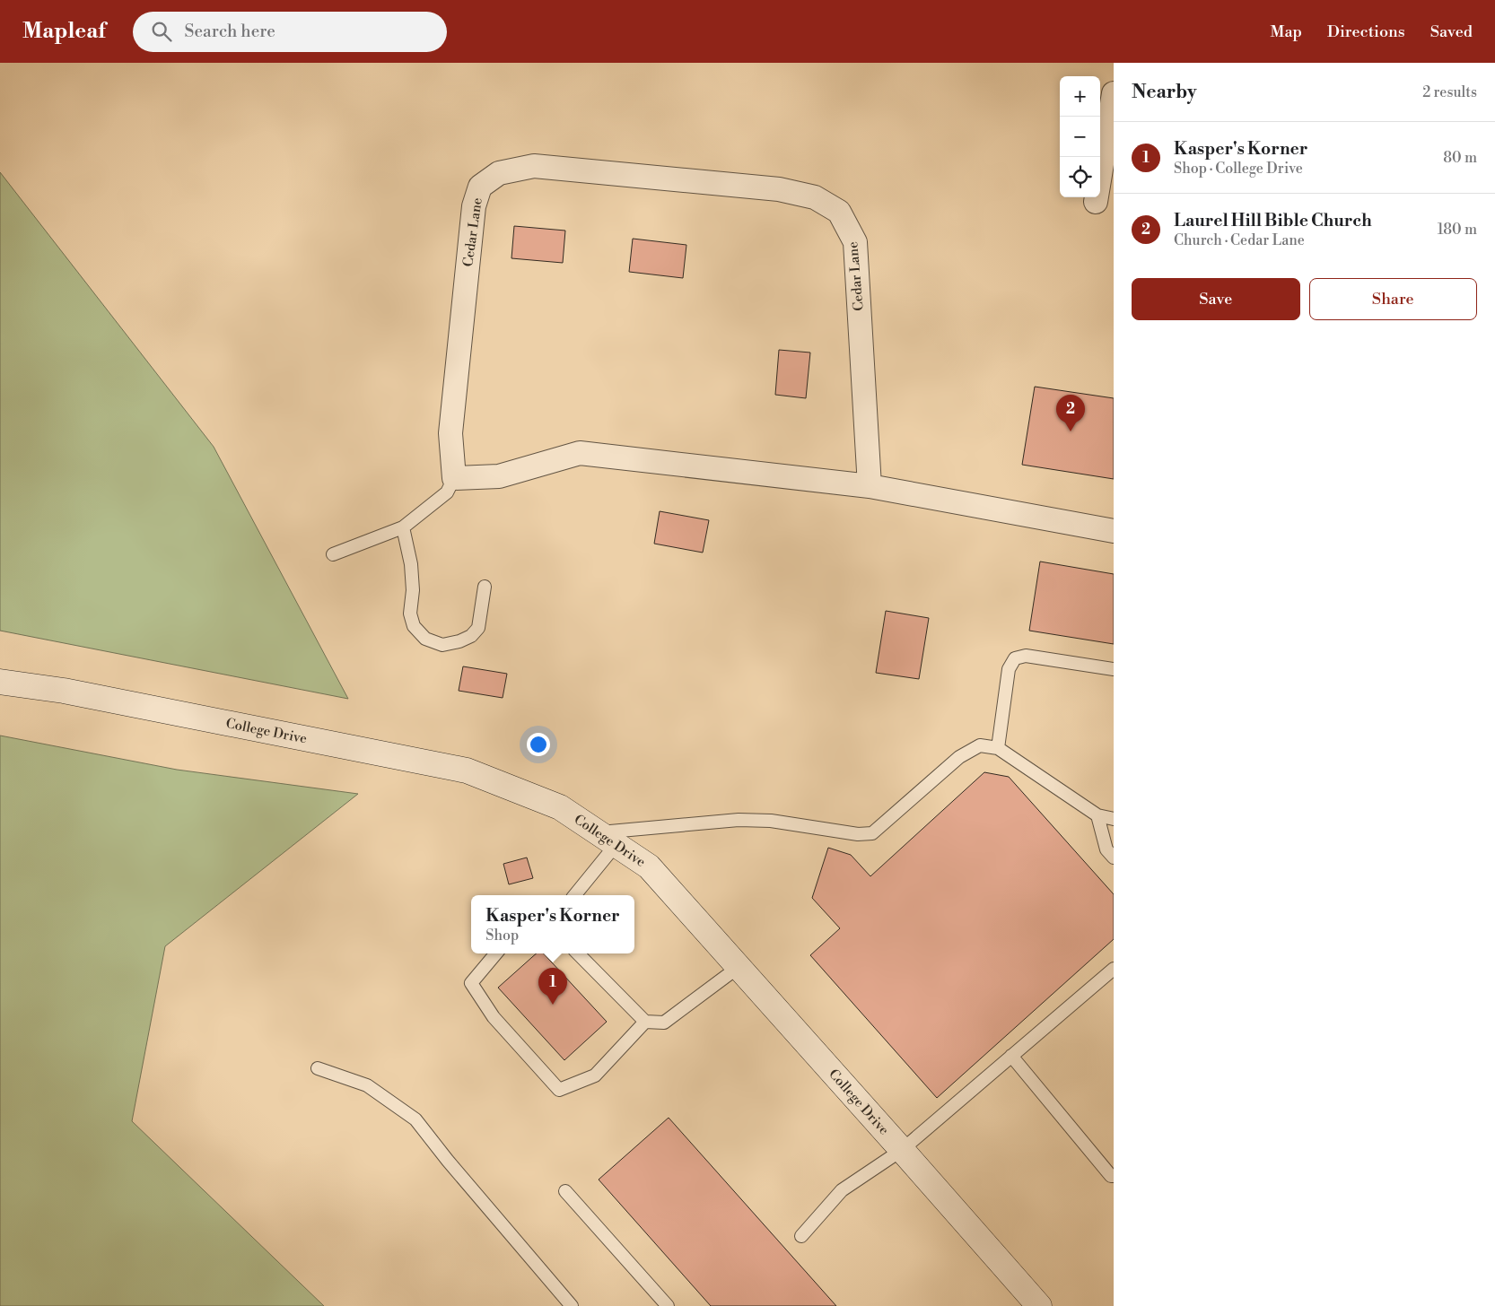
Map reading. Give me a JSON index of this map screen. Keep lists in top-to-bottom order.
{
  "streets": {
    "main road": ["College Drive"],
    "street": ["Cedar Lane"]
  },
  "page": {
    "header": "Mapleaf",
    "search": "Search here",
    "nav": ["Map", "Directions", "Saved"],
    "heading": ["Nearby", "2 results"],
    "map_buttons": ["+", "−"],
    "list": [
      {
        "mark": "1",
        "name": "Kasper's Korner",
        "note": "Shop · College Drive",
        "value": "80 m"
      },
      {
        "mark": "2",
        "name": "Laurel Hill Bible Church",
        "note": "Church · Cedar Lane",
        "value": "180 m"
      }
    ],
    "buttons": ["Save", "Share"],
    "pins": ["2", "1"],
    "popup": ["Kasper's Korner", "Shop"]
  }
}
